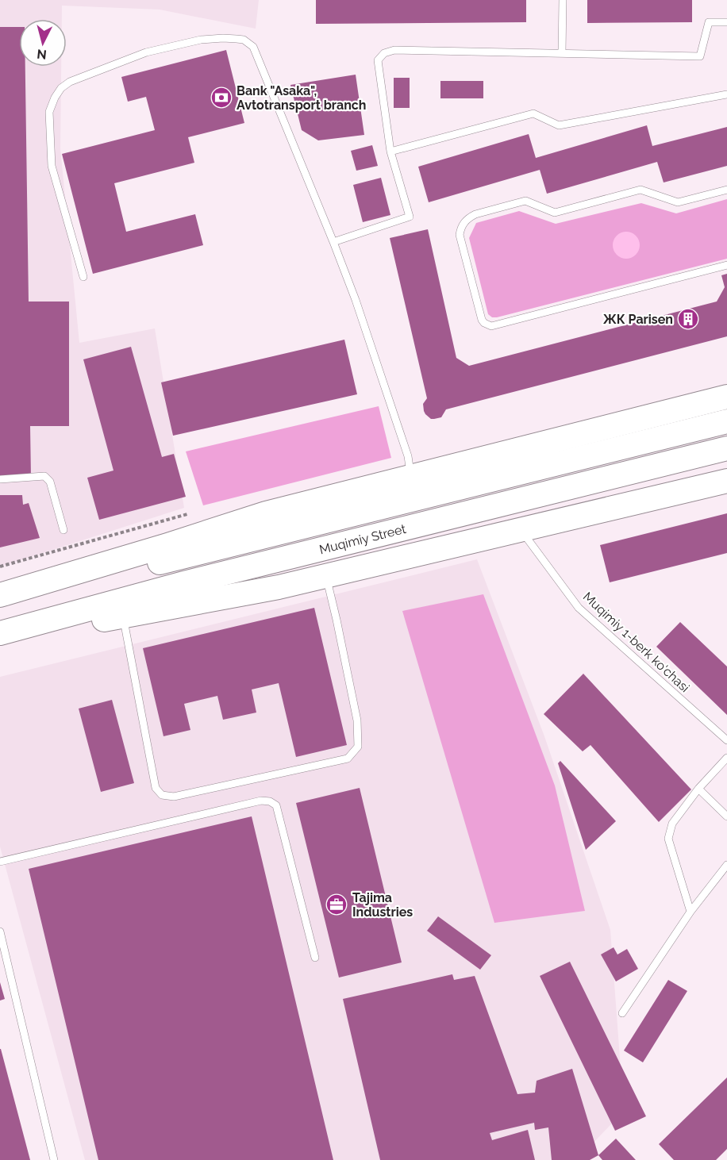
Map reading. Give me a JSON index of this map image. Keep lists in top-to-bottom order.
{
  "streets": {
    "main road": ["Muqimiy Street"],
    "lane": ["Muqimiy 1-berk ko'chasi"]
  },
  "places": {
    "bank": ["Bank \"Asaka\", Avtotransport branch"],
    "building": ["ЖК Parisen"],
    "office": ["Tajima Industries"]
  },
  "north": "bottom"
}
